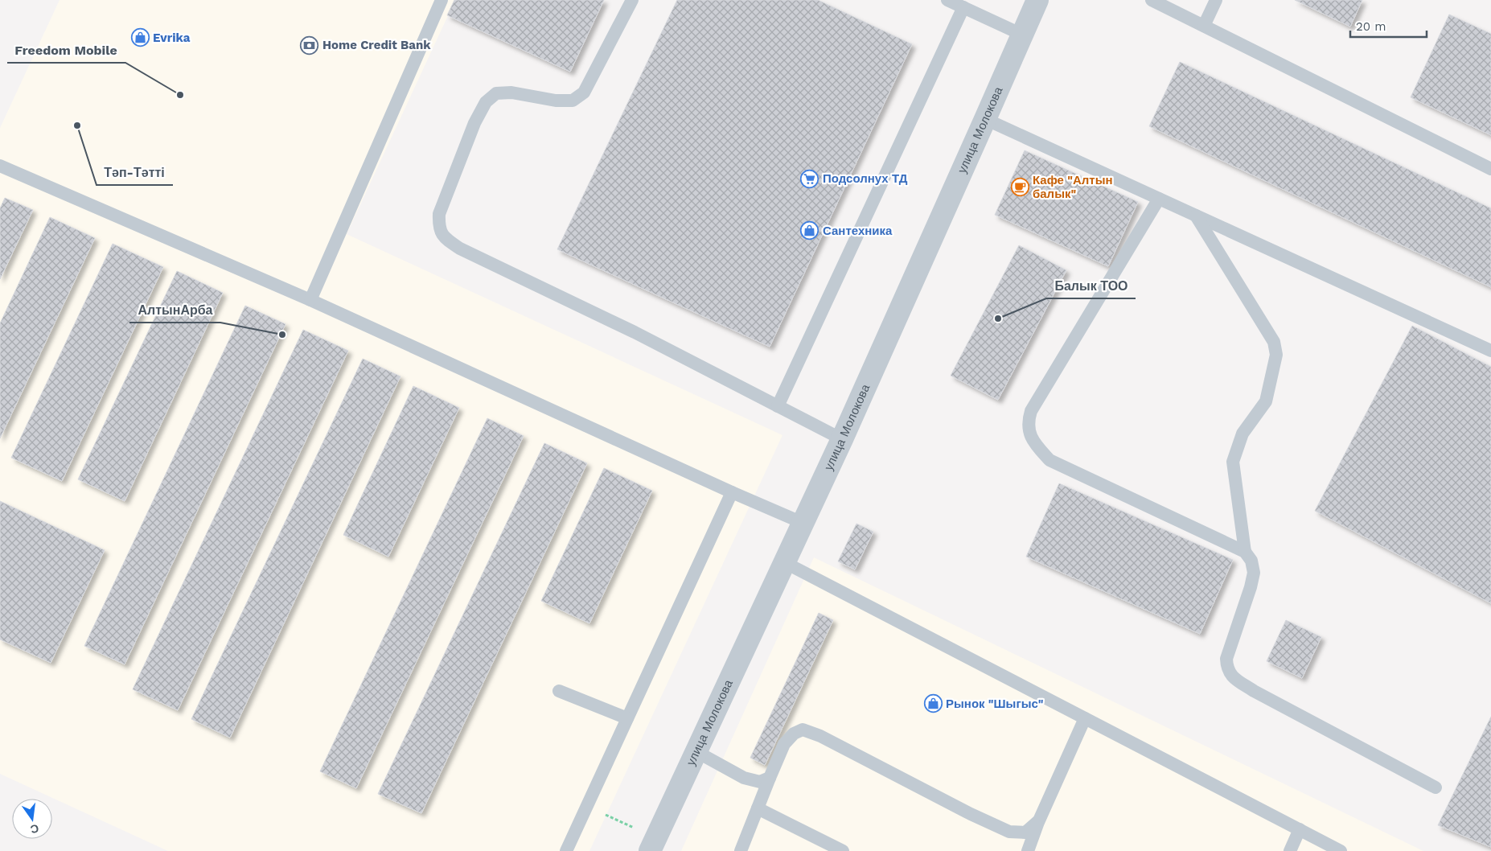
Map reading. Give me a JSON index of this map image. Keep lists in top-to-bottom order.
{
  "streets": {
    "street": ["улица Молокова"]
  },
  "places": {
    "shop": ["Evrika", "Сантехника", "Рынок \"Шыгыс\""],
    "bank": ["Home Credit Bank"],
    "other": [
      "Freedom Mobile",
      "Тәп-Тәтті",
      "Балык ТОО",
      "АлтынАрба"
    ],
    "supermarket": ["Подсолнух ТД"],
    "cafe": ["Кафе \"Алтын балык\""]
  },
  "scale_bar": "20 m",
  "north": "bottom"
}
